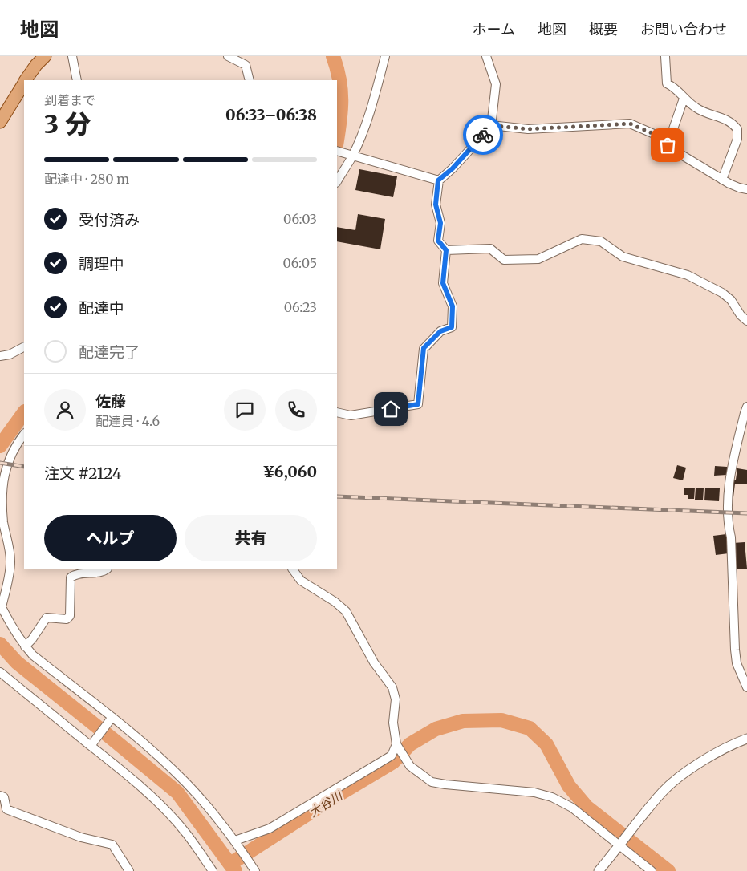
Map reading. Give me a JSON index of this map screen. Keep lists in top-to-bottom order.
{
  "water": ["大谷川"],
  "page": {
    "header": "地図",
    "nav": [
      "ホーム",
      "地図",
      "概要",
      "お問い合わせ"
    ],
    "heading": ["3 分", "到着まで", "06:33–06:38"],
    "panel": [
      "佐藤",
      "配達員 · 4.6",
      "注文 #2124",
      "¥6,060"
    ],
    "bar": "配達中 · 280 m",
    "list": [
      ["受付済み", "06:03"],
      ["調理中", "06:05"],
      ["配達中", "06:23"],
      "配達完了"
    ],
    "buttons": ["ヘルプ", "共有"]
  }
}
